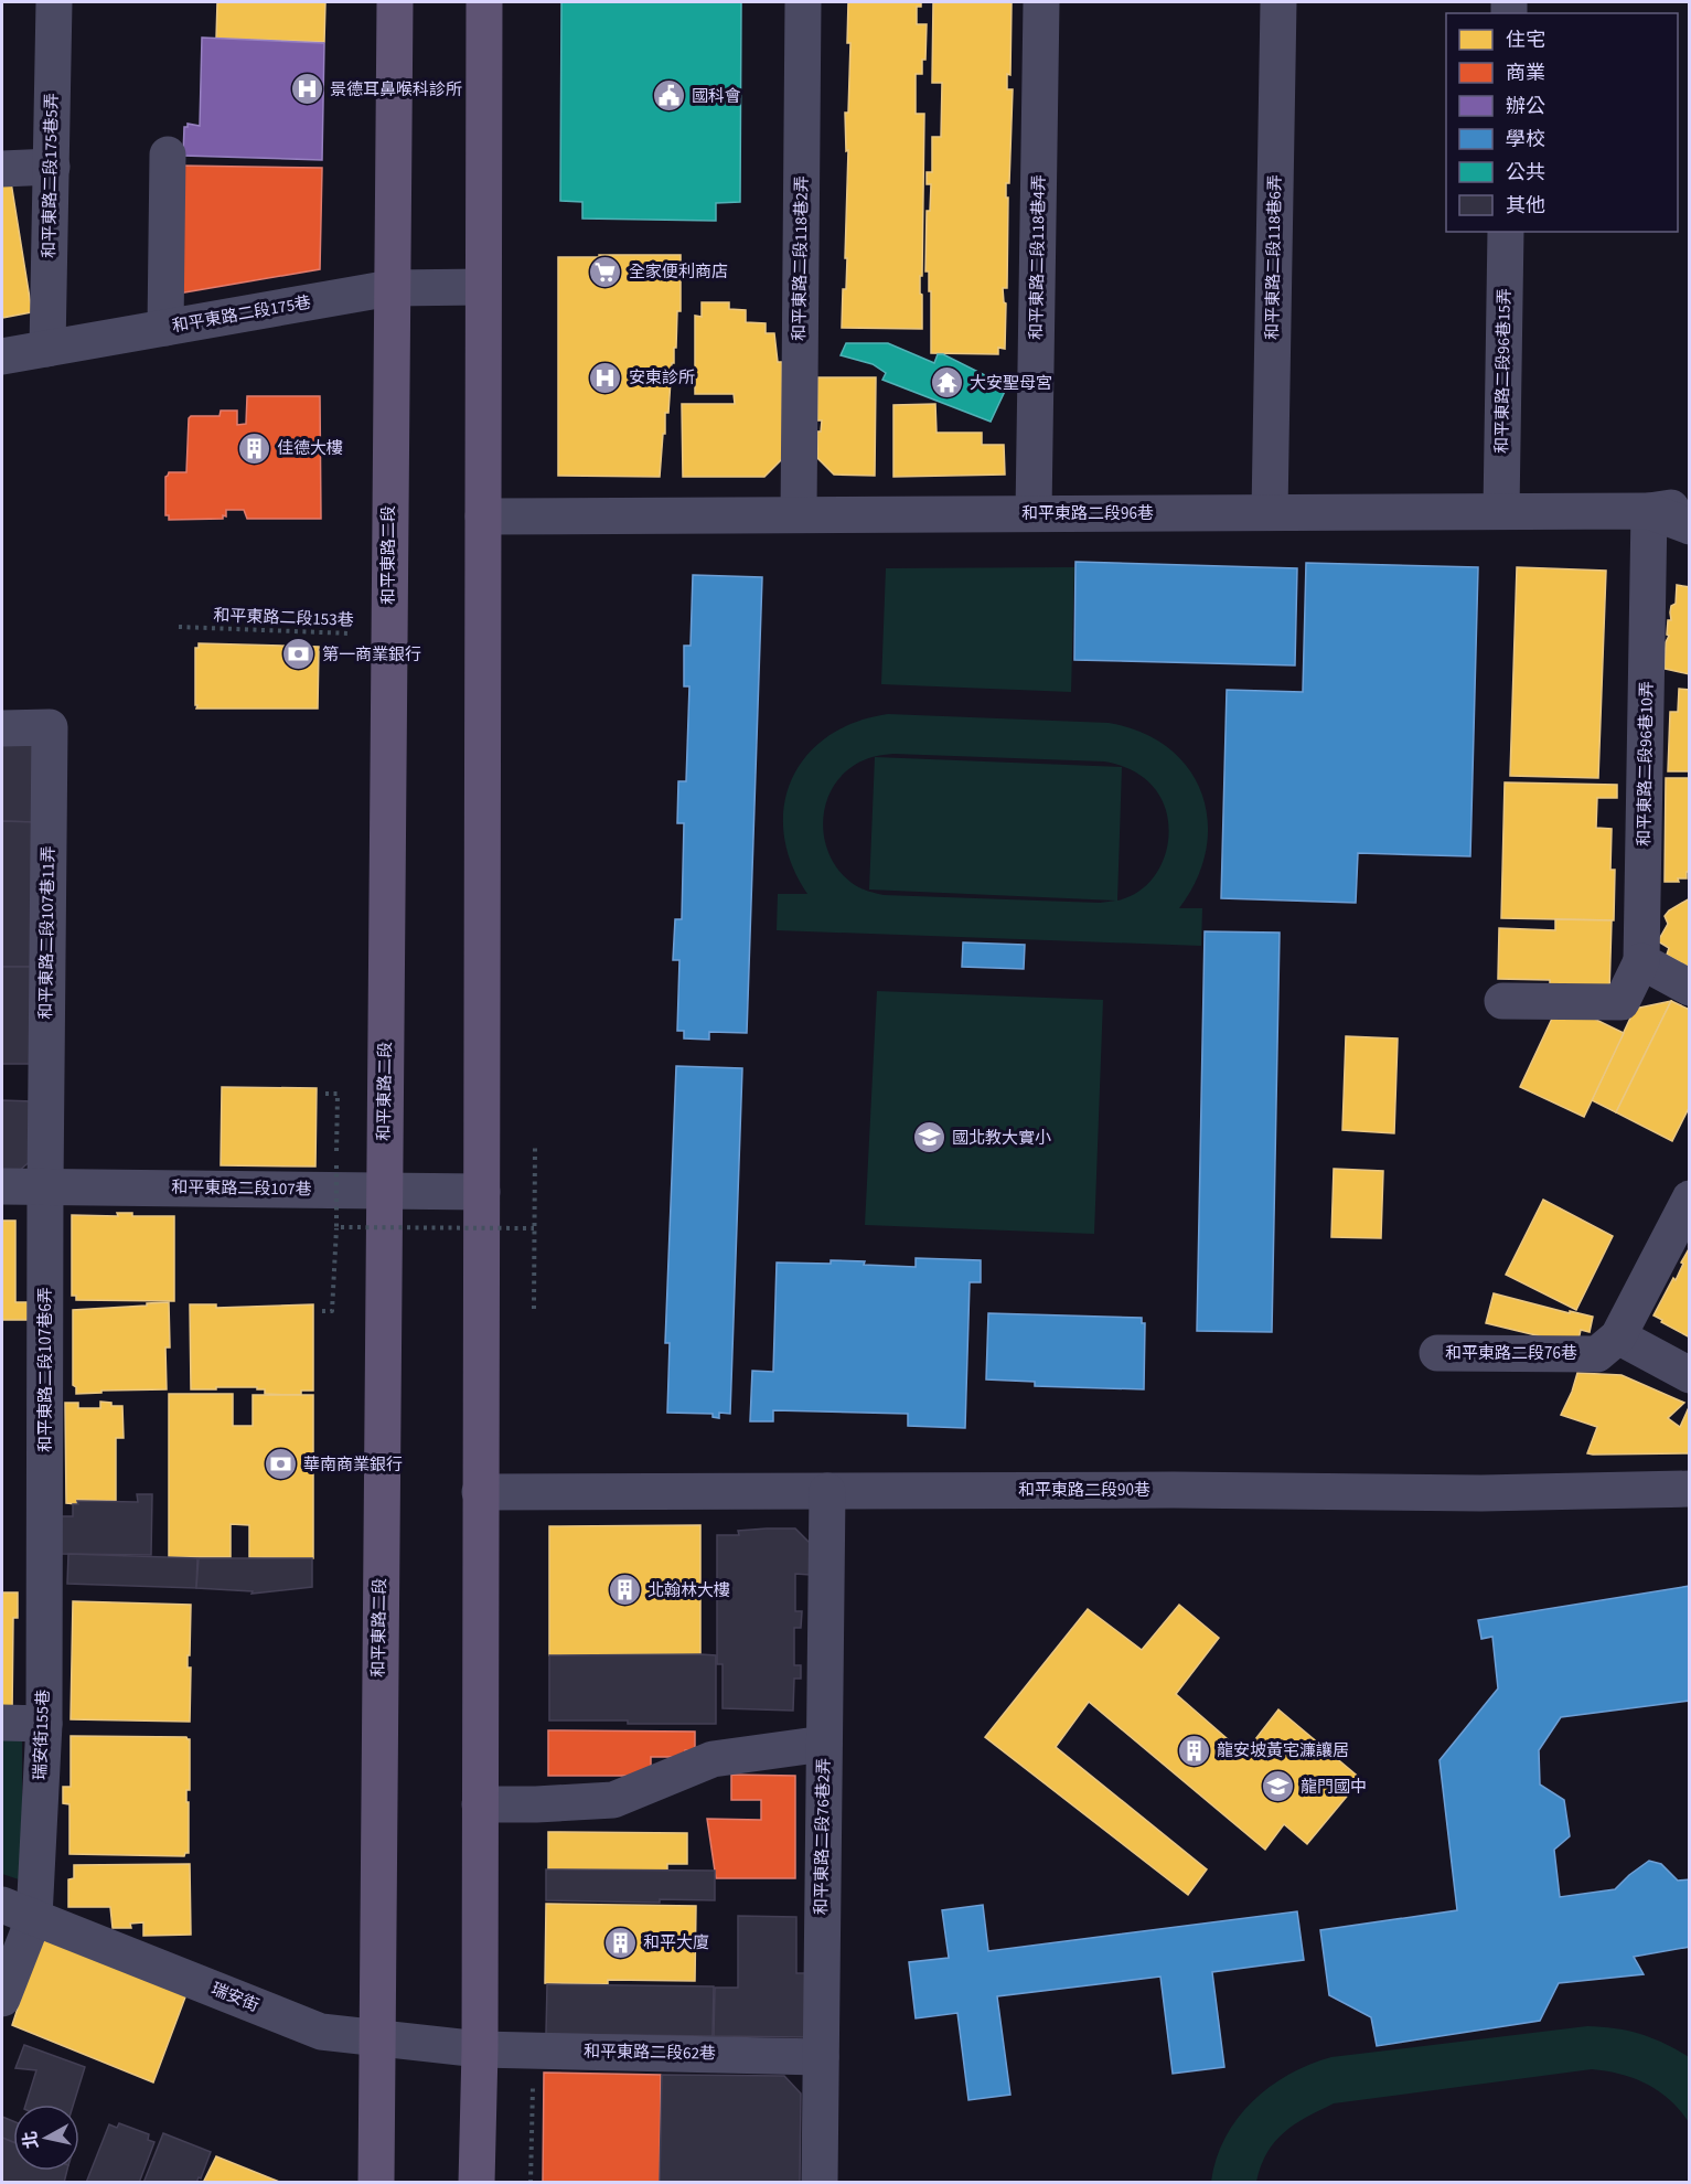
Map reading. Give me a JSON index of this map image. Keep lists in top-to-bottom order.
{
  "streets": {
    "main road": ["和平東路二段"],
    "street": [
      "和平東路二段175巷5弄",
      "和平東路二段118巷4弄",
      "和平東路二段118巷6弄",
      "和平東路二段118巷2弄",
      "和平東路二段175巷",
      "和平東路二段96巷15弄",
      "和平東路二段96巷",
      "和平東路二段96巷10弄",
      "和平東路二段107巷11弄",
      "和平東路二段107巷",
      "和平東路二段76巷",
      "和平東路二段107巷6弄",
      "和平東路二段90巷",
      "瑞安街155巷",
      "和平東路二段76巷2弄",
      "瑞安街",
      "和平東路二段62巷"
    ],
    "path": ["和平東路二段153巷"]
  },
  "crossings": [
    ["和平東路二段175巷5弄", "和平東路二段175巷"],
    ["和平東路二段118巷4弄", "和平東路二段96巷"],
    ["和平東路二段118巷6弄", "和平東路二段96巷"],
    ["和平東路二段118巷2弄", "和平東路二段96巷"],
    ["和平東路二段175巷", "和平東路二段"],
    ["和平東路二段96巷15弄", "和平東路二段96巷"],
    ["和平東路二段96巷", "和平東路二段96巷10弄"],
    ["和平東路二段", "和平東路二段153巷"],
    ["和平東路二段", "和平東路二段107巷"],
    ["和平東路二段", "瑞安街"],
    ["和平東路二段107巷11弄", "和平東路二段107巷"],
    ["和平東路二段107巷11弄", "和平東路二段107巷6弄"],
    ["和平東路二段107巷", "和平東路二段107巷6弄"],
    ["和平東路二段107巷6弄", "瑞安街155巷"],
    ["和平東路二段90巷", "和平東路二段76巷2弄"],
    ["瑞安街155巷", "瑞安街"],
    ["和平東路二段76巷2弄", "和平東路二段62巷"],
    ["瑞安街", "和平東路二段62巷"]
  ],
  "places": {
    "hospital": ["景德耳鼻喉科診所", "安東診所"],
    "public building": ["國科會"],
    "supermarket": ["全家便利商店"],
    "temple": ["大安聖母宮"],
    "building": [
      "佳德大樓",
      "北翰林大樓",
      "龍安坡黃宅濂讓居",
      "和平大廈"
    ],
    "bank": ["第一商業銀行", "華南商業銀行"],
    "school or university": ["國北教大實小", "龍門國中"]
  },
  "legend": [
    "住宅",
    "商業",
    "辦公",
    "學校",
    "公共",
    "其他"
  ],
  "north": "left"
}
